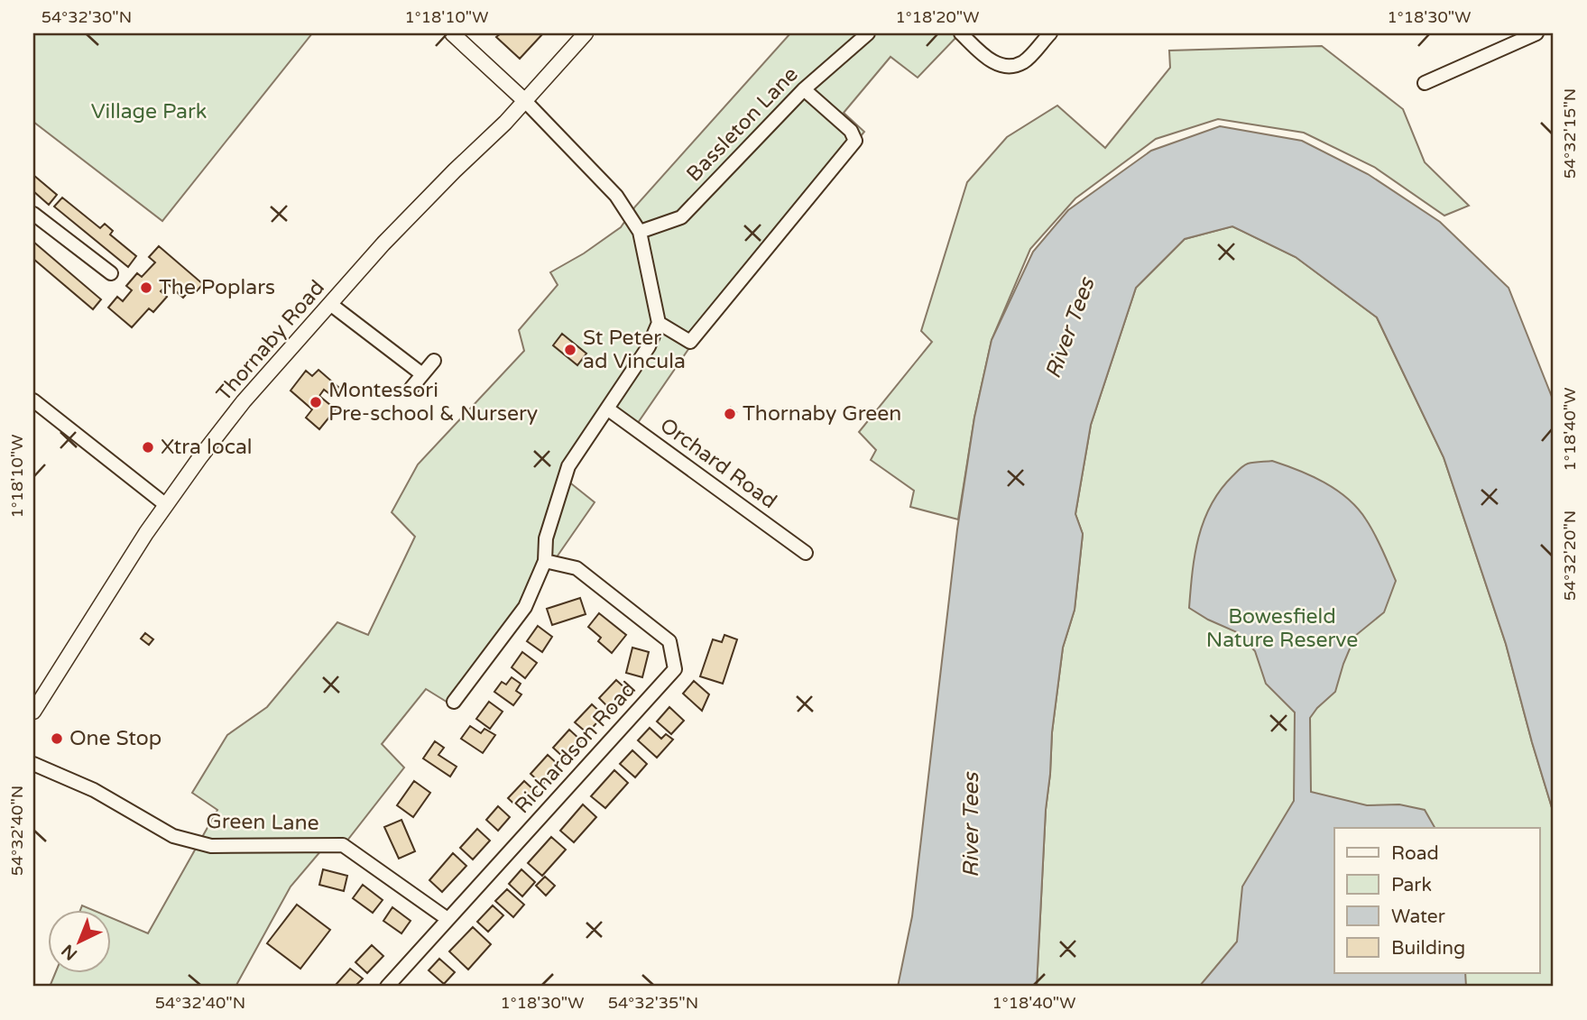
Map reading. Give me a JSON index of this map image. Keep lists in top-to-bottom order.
{
  "streets": {
    "street": [
      "Bassleton Lane",
      "Thornaby Road",
      "Orchard Road",
      "Richardson Road",
      "Green Lane"
    ]
  },
  "crossings": [
    ["Richardson Road", "Green Lane"]
  ],
  "water": ["River Tees"],
  "parks": ["Village Park", "Bowesfield Nature Reserve"],
  "places": [
    "The Poplars",
    "St Peter ad Vincula",
    "Montessori Pre-school & Nursery",
    "Thornaby Green",
    "Xtra local",
    "One Stop"
  ],
  "legend": [
    "Road",
    "Park",
    "Water",
    "Building"
  ],
  "north": "bottom left",
  "coordinates": [
    "54°32'30\"N",
    "1°18'10\"W",
    "1°18'20\"W",
    "1°18'30\"W",
    "54°32'15\"N",
    "1°18'40\"W",
    "54°32'20\"N",
    "54°32'40\"N",
    "54°32'35\"N"
  ]
}
